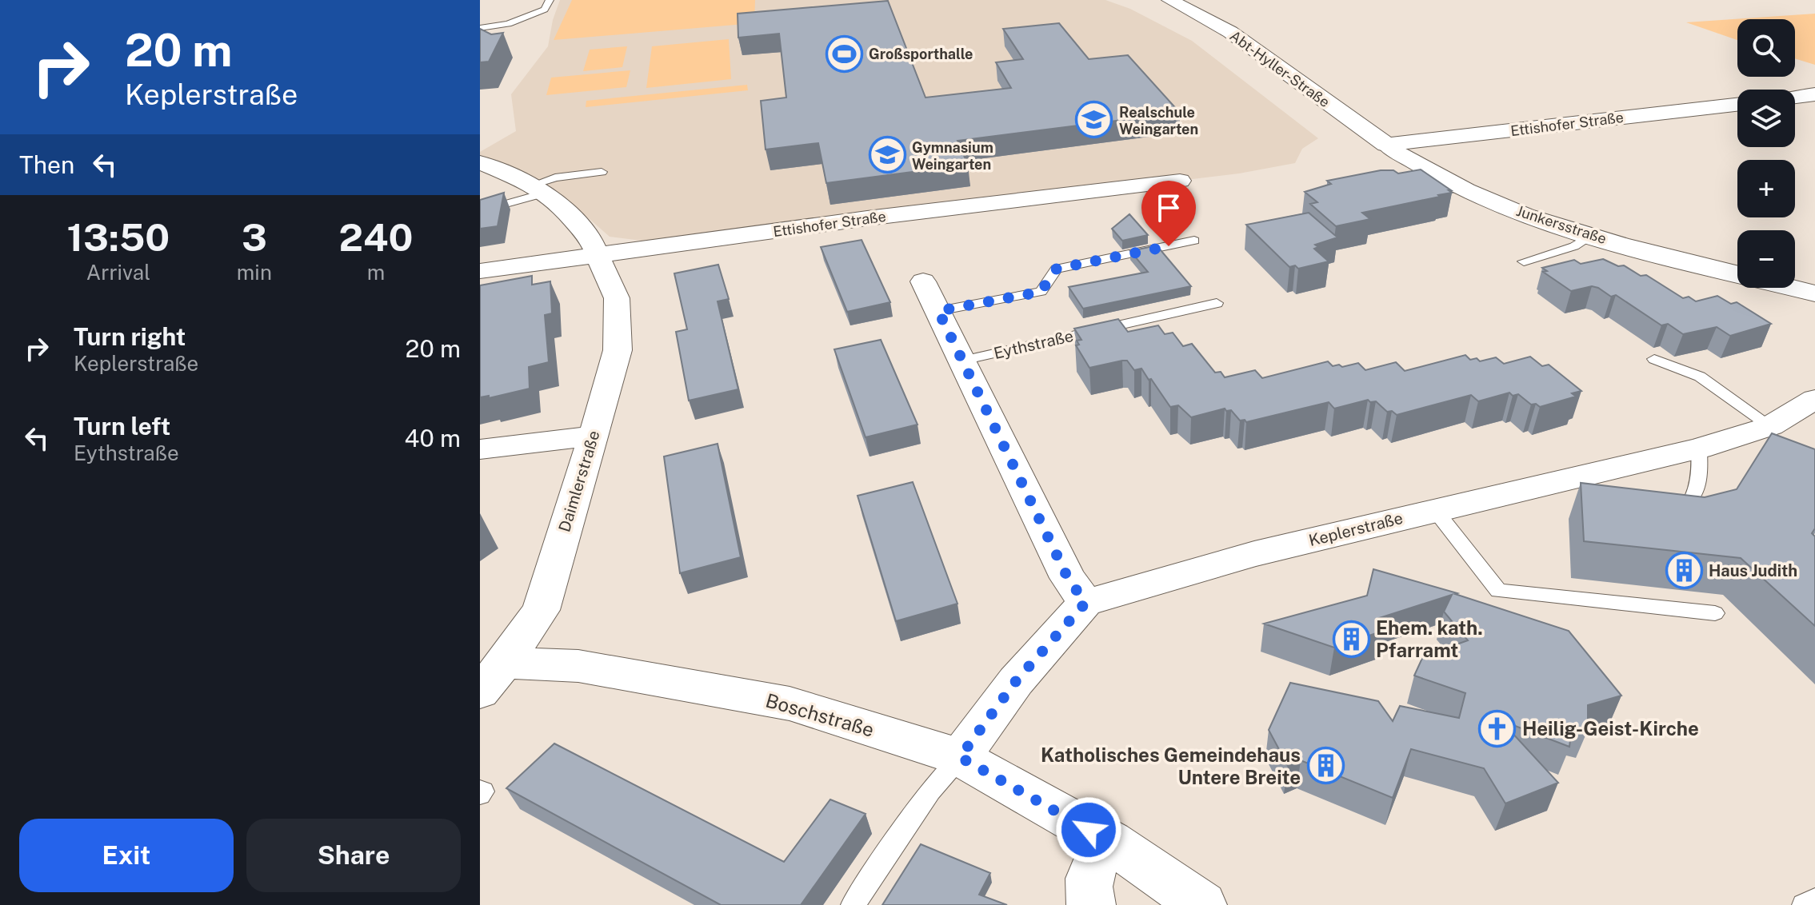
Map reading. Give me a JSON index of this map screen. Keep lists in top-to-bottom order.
{
  "streets": {
    "street": [
      "Abt-Hyller-Straße",
      "Ettishofer Straße",
      "Junkersstraße",
      "Daimlerstraße",
      "Keplerstraße",
      "Boschstraße"
    ],
    "lane": ["Eythstraße"]
  },
  "crossings": [
    ["Abt-Hyller-Straße", "Ettishofer Straße"],
    ["Abt-Hyller-Straße", "Junkersstraße"],
    ["Ettishofer Straße", "Junkersstraße"],
    ["Ettishofer Straße", "Daimlerstraße"],
    ["Daimlerstraße", "Boschstraße"]
  ],
  "places": {
    "sports": ["Großsporthalle"],
    "school or university": ["Realschule Weingarten", "Gymnasium Weingarten"],
    "building": ["Haus Judith", "Ehem. kath. Pfarramt", "Katholisches Gemeindehaus Untere Breite"],
    "church": ["Heilig-Geist-Kirche"]
  },
  "page": {
    "turn": ["20 m", "Keplerstraße"],
    "map_buttons": ["+", "−"],
    "then": "Then",
    "eta": [
      "13:50",
      "Arrival",
      "3",
      "min",
      "240",
      "m"
    ],
    "list": [
      {
        "name": "Turn right",
        "note": "Keplerstraße",
        "value": "20 m"
      },
      {
        "name": "Turn left",
        "note": "Eythstraße",
        "value": "40 m"
      }
    ],
    "buttons": ["Exit", "Share"]
  }
}
